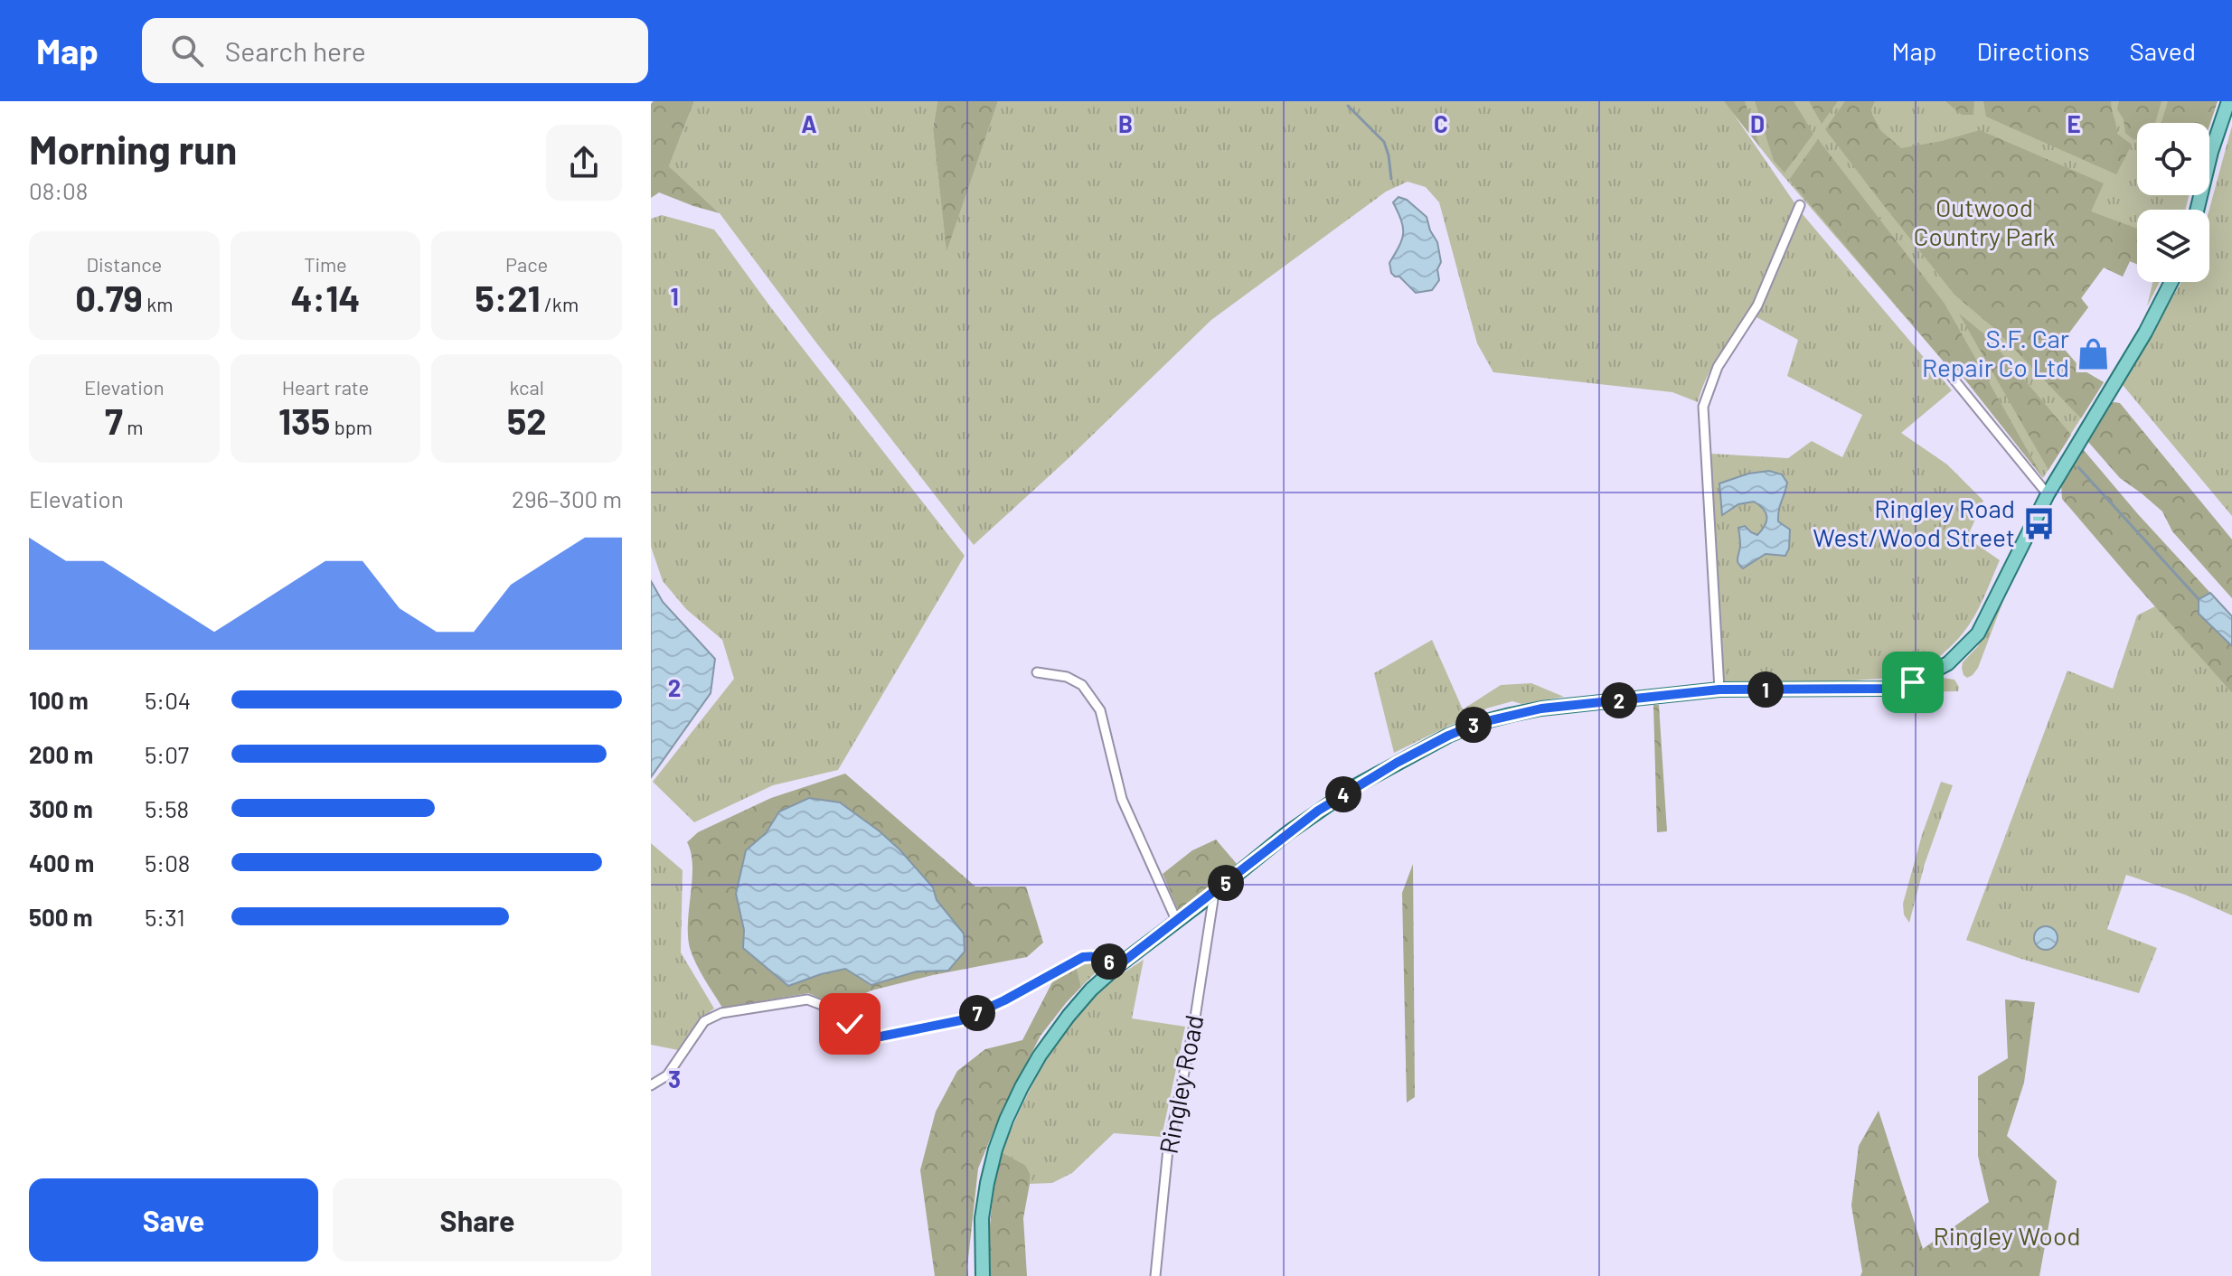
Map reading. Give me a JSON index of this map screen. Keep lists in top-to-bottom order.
{
  "streets": {
    "street": ["Ringley Road"]
  },
  "parks": ["Outwood Country Park", "Ringley Wood"],
  "places": {
    "shop": ["S.F. Car Repair Co Ltd"],
    "bus stop": ["Ringley Road West/Wood Street"]
  },
  "page": {
    "header": "Map",
    "search": "Search here",
    "nav": ["Map", "Directions", "Saved"],
    "heading": ["Morning run", "08:08"],
    "stats": [
      ["Distance", "0.79 km"],
      ["Time", "4:14"],
      ["Pace", "5:21 /km"],
      ["Elevation", "7 m"],
      ["Heart rate", "135 bpm"],
      ["kcal", "52"]
    ],
    "chart": ["Elevation", "296–300 m"],
    "pins": [
      "1",
      "2",
      "3",
      "4",
      "5",
      "6",
      "7"
    ],
    "list": [
      {
        "name": "100 m",
        "note": "5:04"
      },
      {
        "name": "200 m",
        "note": "5:07"
      },
      {
        "name": "300 m",
        "note": "5:58"
      },
      {
        "name": "400 m",
        "note": "5:08"
      },
      {
        "name": "500 m",
        "note": "5:31"
      }
    ],
    "buttons": ["Save", "Share"]
  },
  "grid": {
    "columns": [
      "A",
      "B",
      "C",
      "D",
      "E"
    ],
    "rows": ["1", "2", "3"]
  }
}
